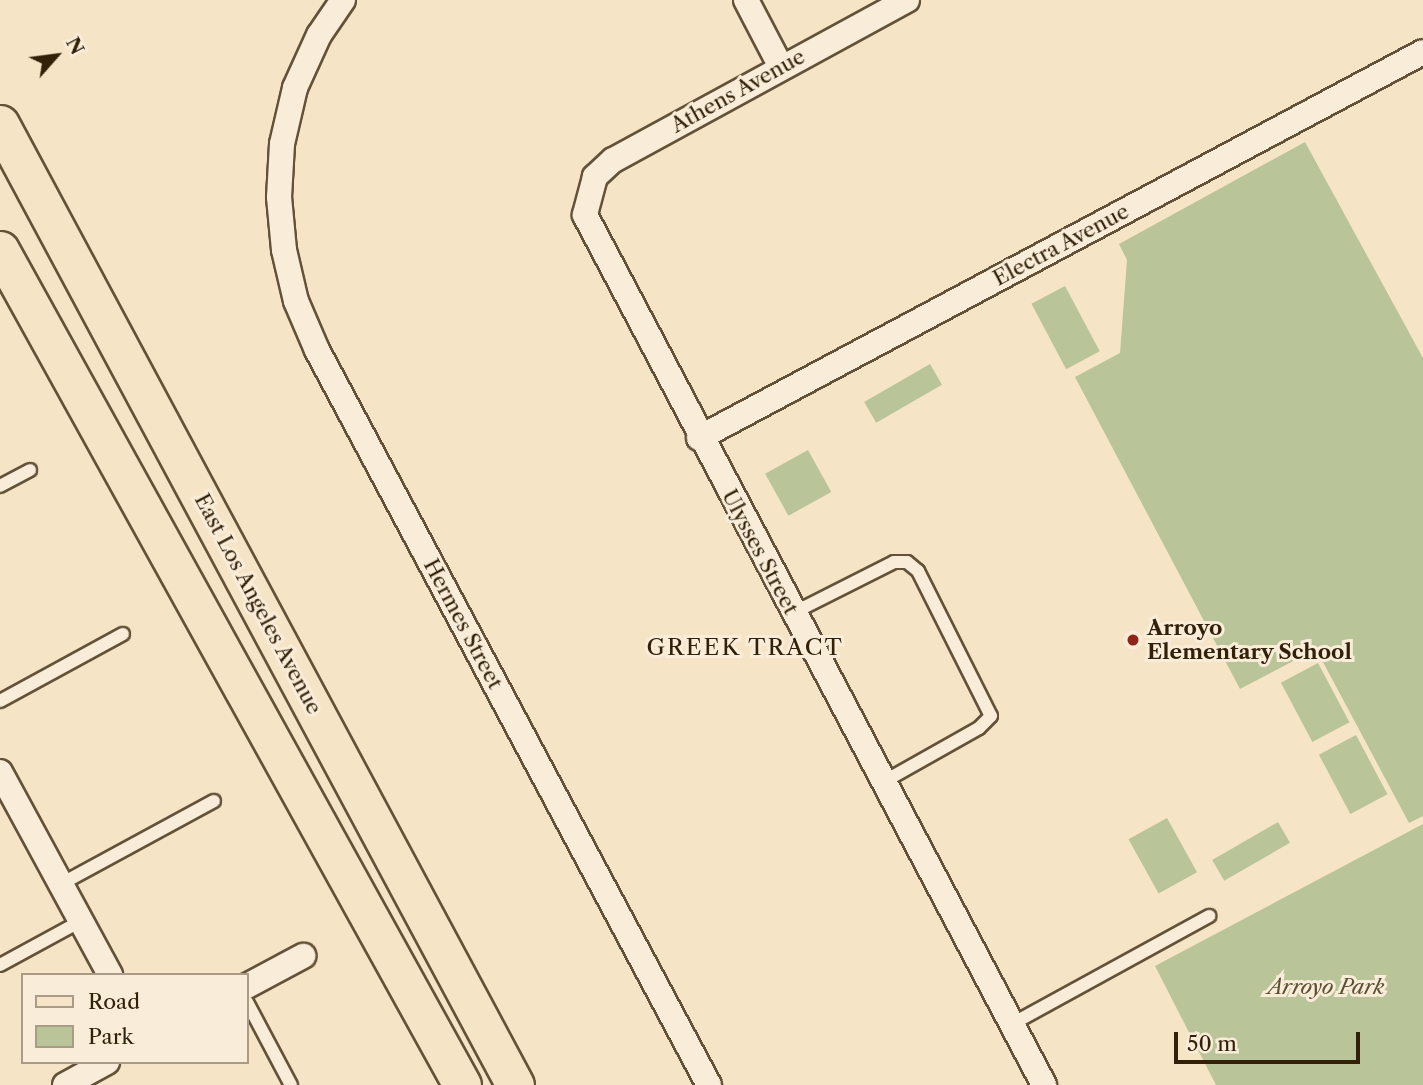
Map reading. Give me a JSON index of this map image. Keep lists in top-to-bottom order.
{
  "streets": {
    "main road": ["East Los Angeles Avenue"],
    "street": [
      "Athens Avenue",
      "Electra Avenue",
      "Ulysses Street",
      "Hermes Street"
    ]
  },
  "crossings": [
    ["Athens Avenue", "Ulysses Street"],
    ["Electra Avenue", "Ulysses Street"]
  ],
  "districts": ["GREEK TRACT"],
  "parks": ["Arroyo Park"],
  "places": ["Arroyo Elementary School"],
  "legend": ["Road", "Park"],
  "scale_bar": "50 m",
  "north": "top right"
}
